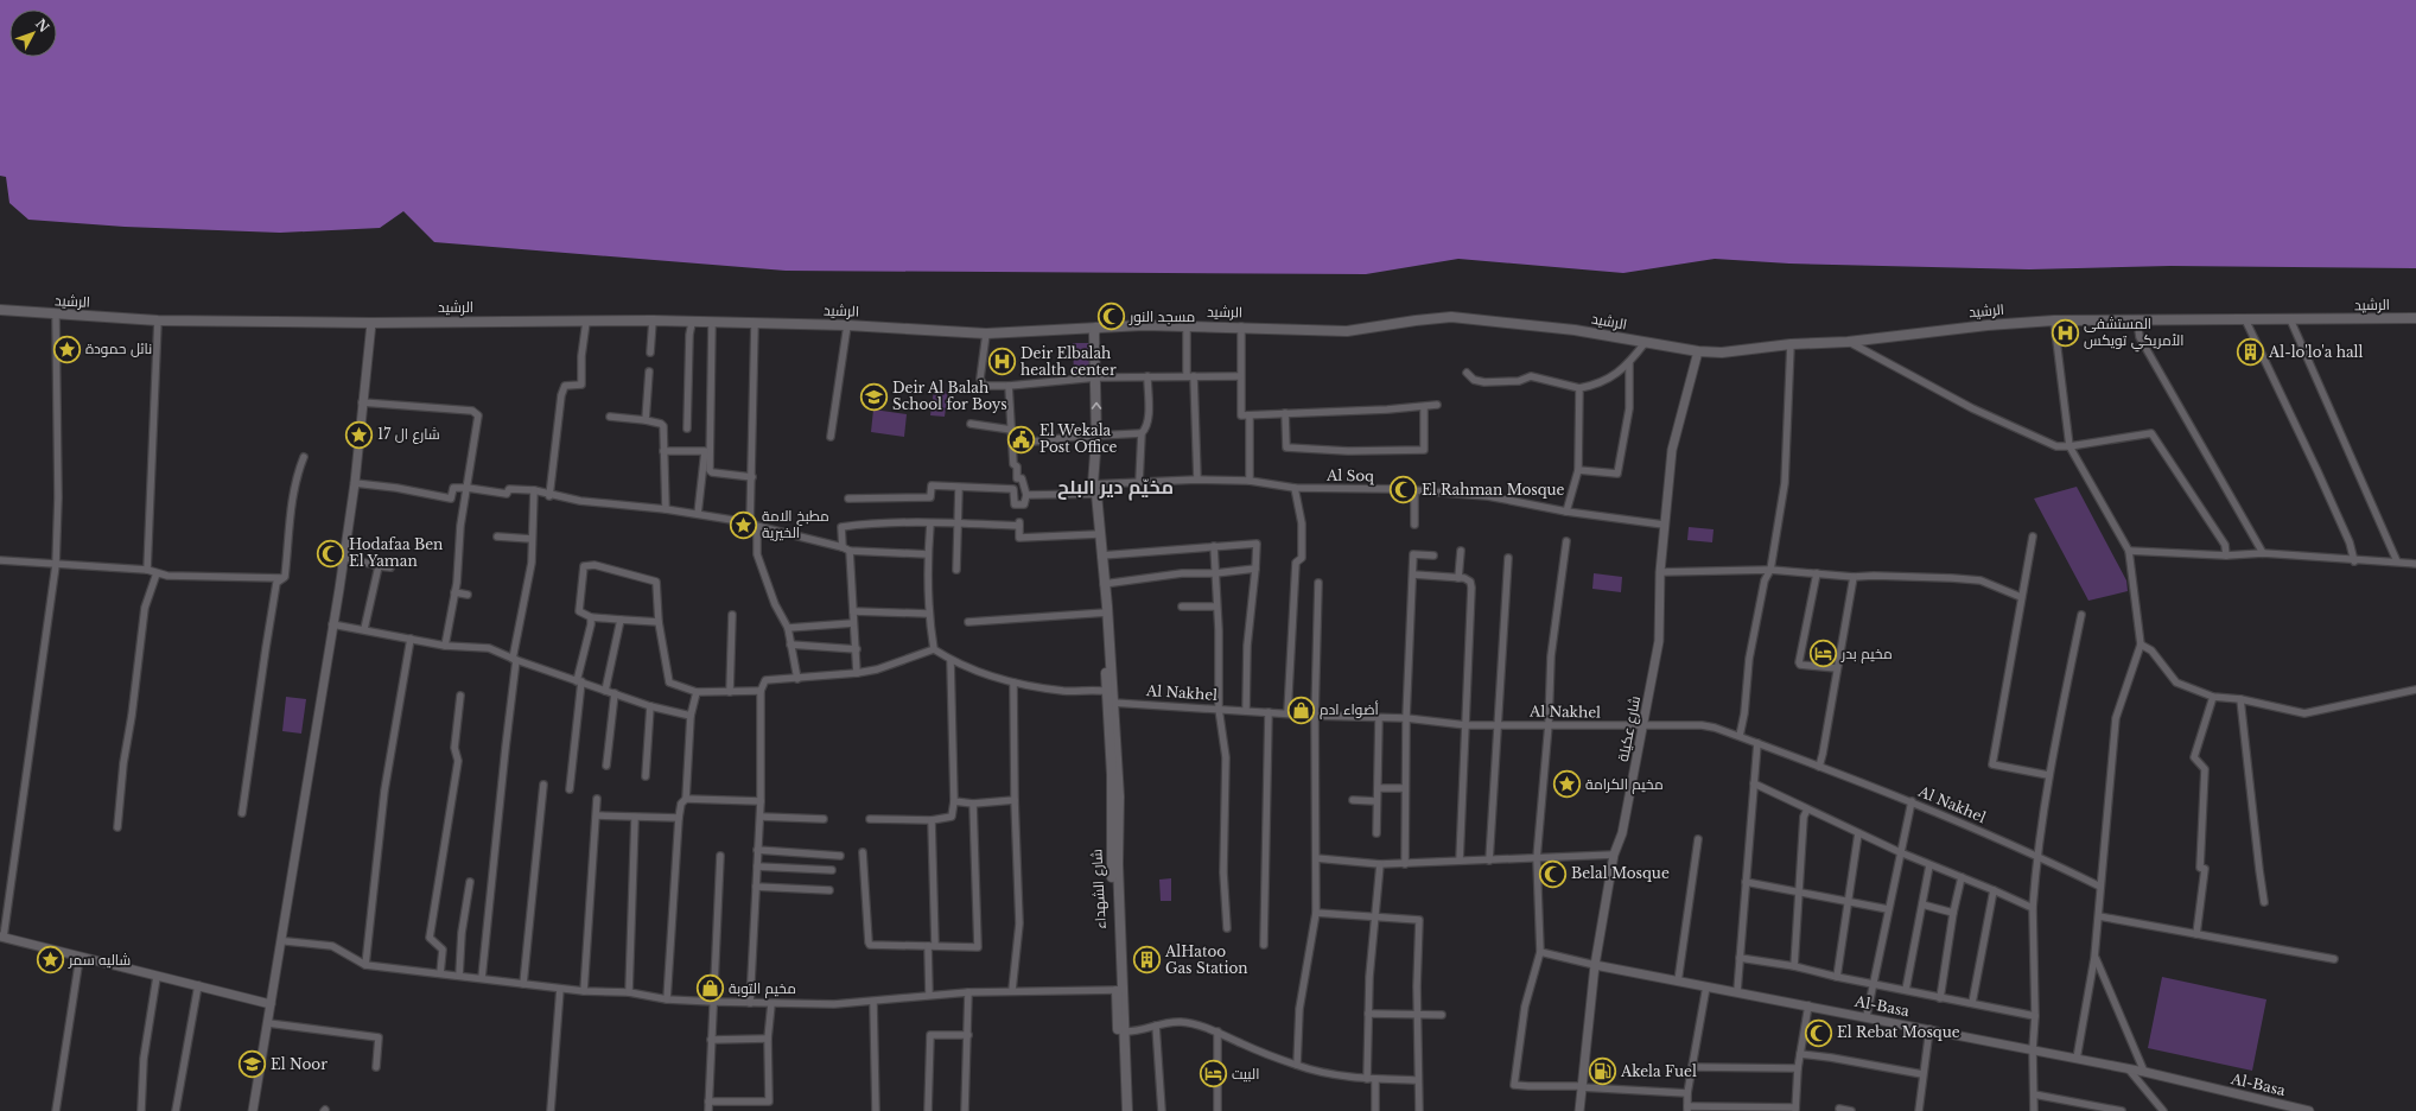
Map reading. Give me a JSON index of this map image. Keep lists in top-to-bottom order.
{
  "streets": {
    "main road": ["الرشيد", "شارع الشهداء"],
    "street": [
      "Al Soq",
      "Al Nakhel",
      "شارع عكيلة",
      "Al-Basa"
    ]
  },
  "crossings": [
    ["الرشيد", "شارع عكيلة"],
    ["الرشيد", "شارع الشهداء"],
    ["Al Soq", "شارع عكيلة"],
    ["Al Soq", "شارع الشهداء"],
    ["Al Nakhel", "شارع عكيلة"],
    ["Al Nakhel", "شارع الشهداء"],
    ["شارع عكيلة", "Al-Basa"]
  ],
  "districts": ["مخيّم دير البلح"],
  "places": {
    "mosque": [
      "مسجد النور",
      "El Rahman Mosque",
      "Hodafaa Ben El Yaman",
      "Belal Mosque",
      "El Rebat Mosque"
    ],
    "hospital": ["المستشفى الأمريكي تويكس", "Deir Elbalah health center"],
    "place": [
      "نائل حمودة",
      "شارع ال 17",
      "مطبخ الامة الخيرية",
      "مخيم الكرامة",
      "شاليه سمر"
    ],
    "building": ["Al-lo'lo'a hall", "AlHatoo Gas Station"],
    "school or university": ["Deir Al Balah School for Boys", "El Noor"],
    "public building": ["El Wekala Post Office"],
    "hotel": ["مخيم بدر", "البيت"],
    "shop": ["أضواء ادم", "مخيم التوبة"],
    "fuel station": ["Akela Fuel"]
  },
  "north": "top right"
}
